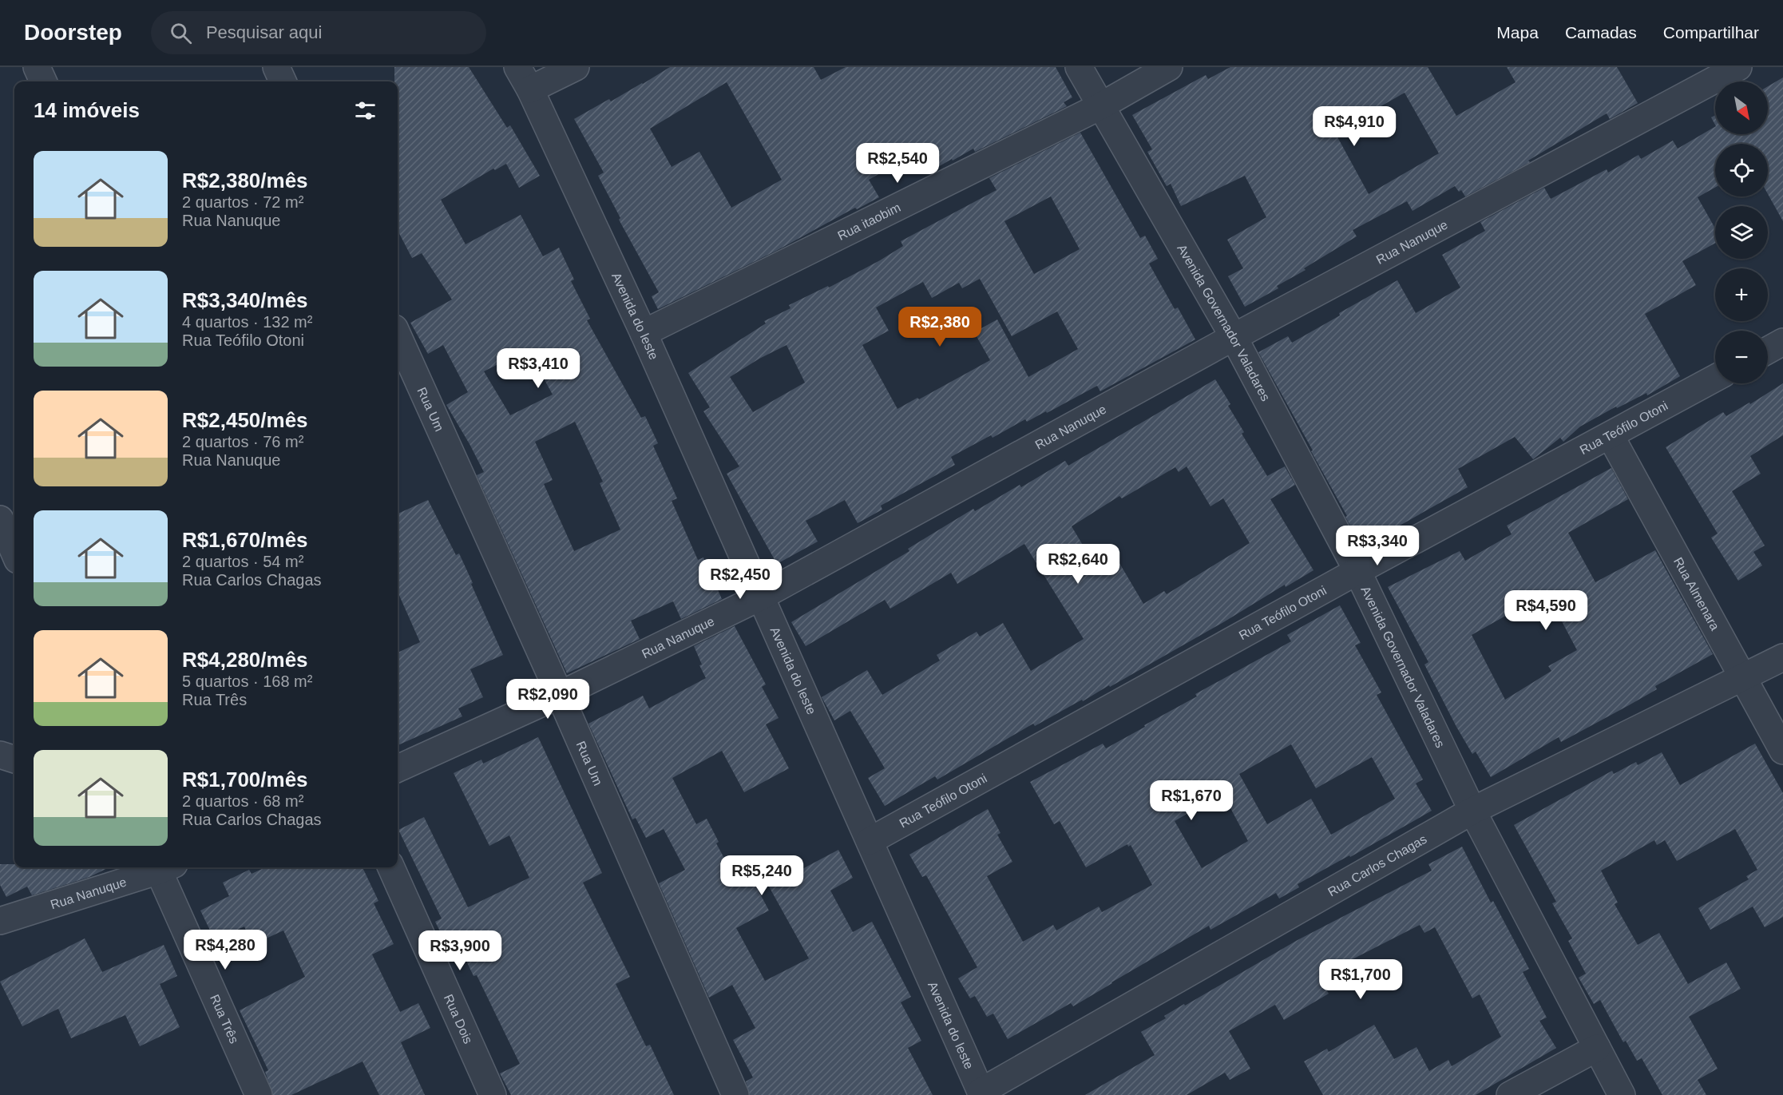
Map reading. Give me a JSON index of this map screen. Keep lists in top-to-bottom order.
{
  "streets": {
    "street": [
      "Rua itaobim",
      "Rua Nanuque",
      "Avenida do leste",
      "Avenida Governador Valadares",
      "Rua Um",
      "Rua Teófilo Otoni",
      "Rua Almenara",
      "Rua Carlos Chagas",
      "Rua Três",
      "Rua Dois"
    ]
  },
  "crossings": [
    ["Rua itaobim", "Avenida do leste"],
    ["Rua itaobim", "Avenida Governador Valadares"],
    ["Rua Nanuque", "Avenida do leste"],
    ["Rua Nanuque", "Avenida Governador Valadares"],
    ["Rua Nanuque", "Rua Um"],
    ["Avenida do leste", "Rua Teófilo Otoni"],
    ["Avenida do leste", "Rua Carlos Chagas"],
    ["Avenida Governador Valadares", "Rua Teófilo Otoni"],
    ["Avenida Governador Valadares", "Rua Carlos Chagas"],
    ["Rua Teófilo Otoni", "Rua Almenara"],
    ["Rua Almenara", "Rua Carlos Chagas"]
  ],
  "north": "bottom right",
  "page": {
    "header": "Doorstep",
    "search": "Pesquisar aqui",
    "nav": ["Mapa", "Camadas", "Compartilhar"],
    "map_buttons": ["+", "−"],
    "heading": "14 imóveis",
    "price": [
      "R$4,910",
      "R$2,540",
      "R$2,380",
      "R$3,410",
      "R$3,340",
      "R$2,640",
      "R$2,450",
      "R$4,590",
      "R$2,090",
      "R$1,670",
      "R$5,240",
      "R$4,280",
      "R$3,900",
      "R$1,700"
    ],
    "list": [
      {
        "name": "R$2,380/mês",
        "note": "2 quartos · 72 m² · Rua Nanuque"
      },
      {
        "name": "R$3,340/mês",
        "note": "4 quartos · 132 m² · Rua Teófilo Otoni"
      },
      {
        "name": "R$2,450/mês",
        "note": "2 quartos · 76 m² · Rua Nanuque"
      },
      {
        "name": "R$1,670/mês",
        "note": "2 quartos · 54 m² · Rua Carlos Chagas"
      },
      {
        "name": "R$4,280/mês",
        "note": "5 quartos · 168 m² · Rua Três"
      },
      {
        "name": "R$1,700/mês",
        "note": "2 quartos · 68 m² · Rua Carlos Chagas"
      }
    ]
  }
}
